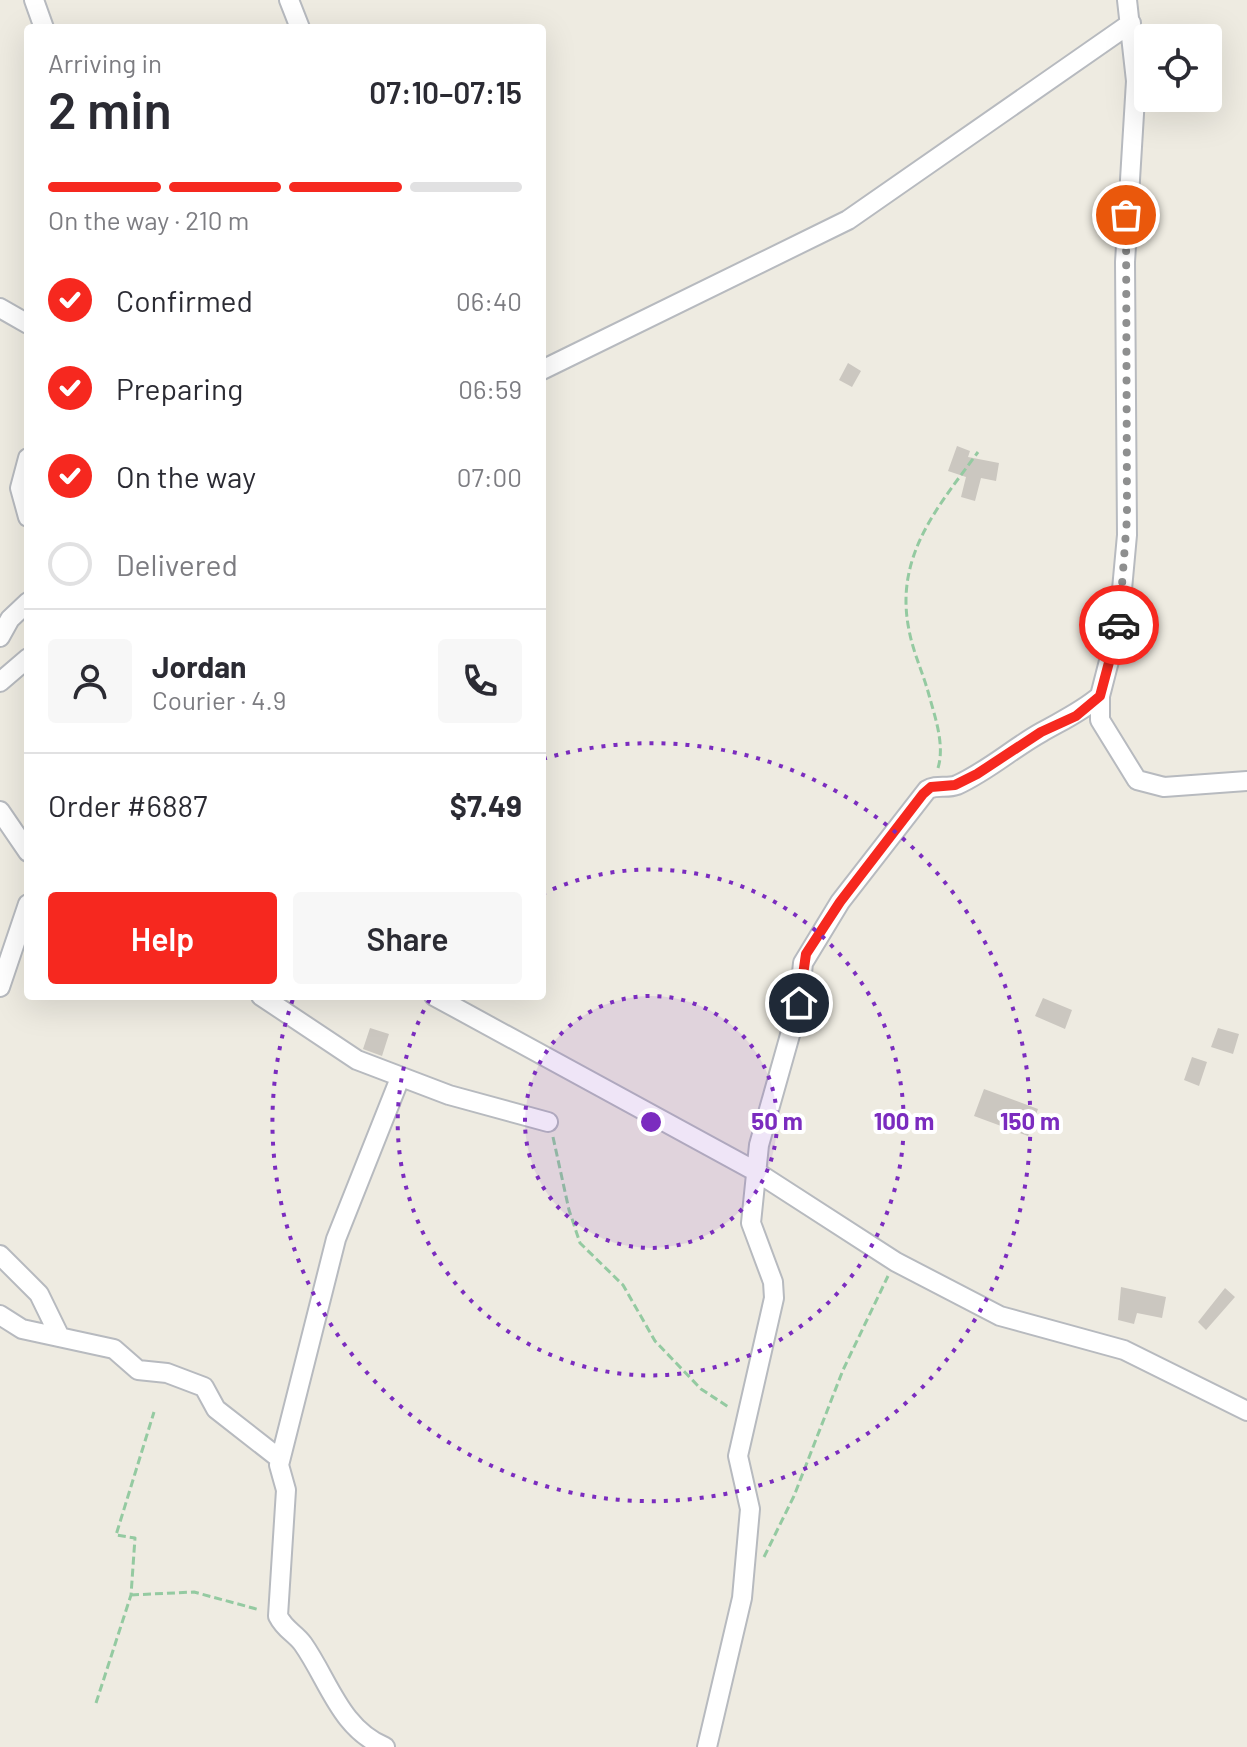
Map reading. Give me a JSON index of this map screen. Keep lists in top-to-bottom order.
{
  "page": {
    "heading": ["2 min", "Arriving in", "07:10–07:15"],
    "panel": [
      "Jordan",
      "Courier · 4.9",
      "Order #6887",
      "$7.49"
    ],
    "bar": "On the way · 210 m",
    "list": [
      ["Confirmed", "06:40"],
      ["Preparing", "06:59"],
      ["On the way", "07:00"],
      "Delivered"
    ],
    "buttons": ["Help", "Share"]
  },
  "rings": ["50 m", "100 m", "150 m"]
}
